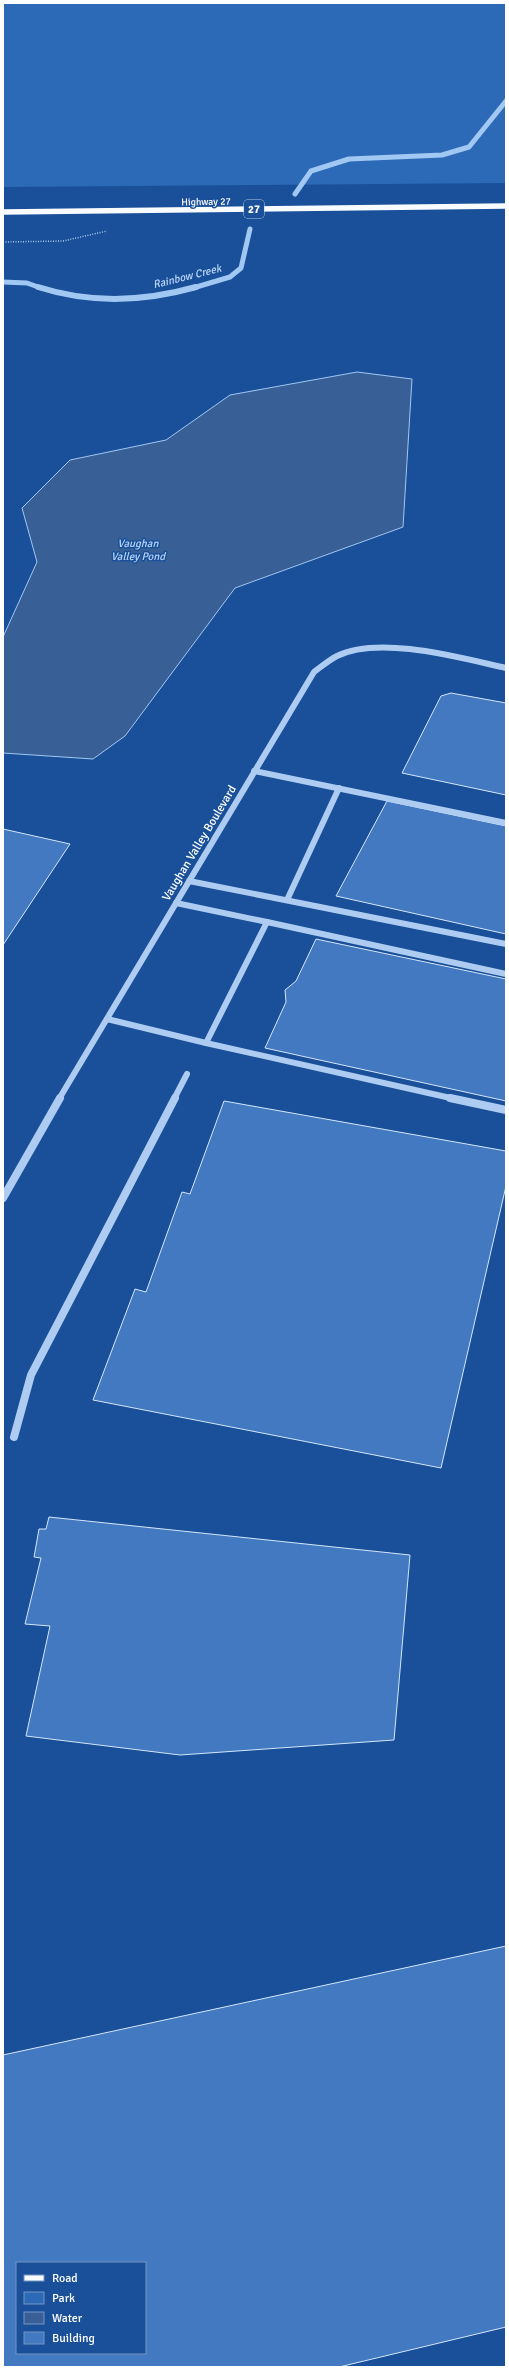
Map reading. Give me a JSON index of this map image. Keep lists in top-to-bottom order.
{
  "streets": {
    "main road": ["Highway 27", "27"],
    "street": ["Vaughan Valley Boulevard"]
  },
  "water": ["Rainbow Creek", "Vaughan Valley Pond"],
  "legend": [
    "Road",
    "Park",
    "Water",
    "Building"
  ]
}
